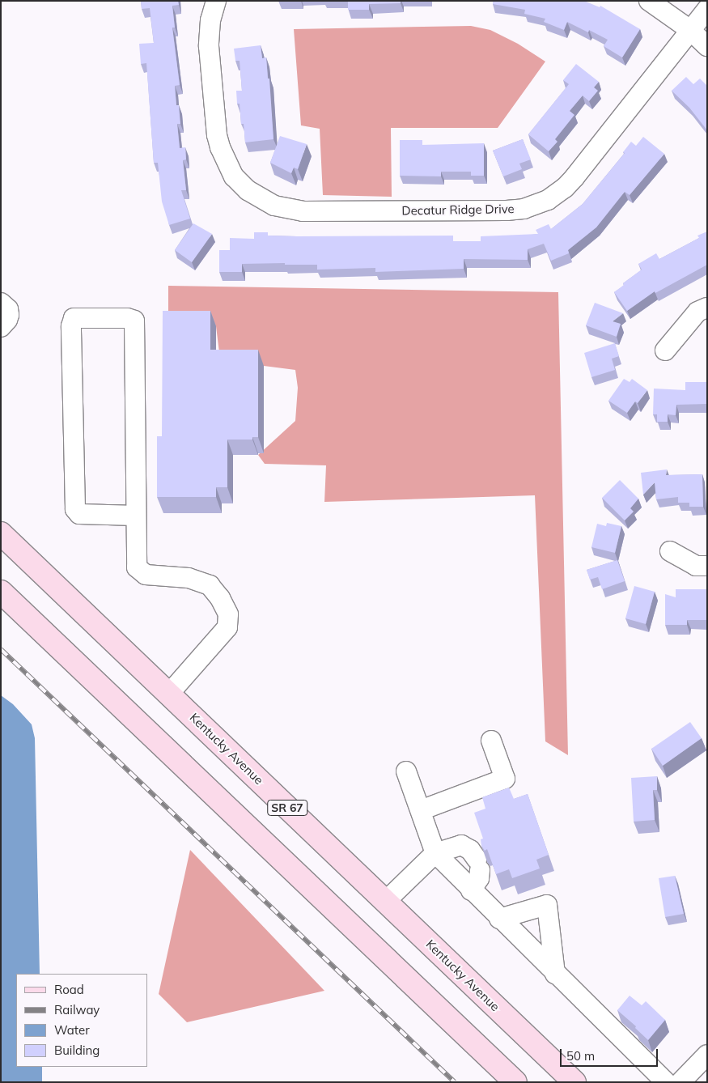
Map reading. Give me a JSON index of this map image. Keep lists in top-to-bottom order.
{
  "streets": {
    "main road": ["Kentucky Avenue", "SR 67"],
    "street": ["Decatur Ridge Drive"]
  },
  "legend": [
    "Road",
    "Railway",
    "Water",
    "Building"
  ],
  "scale_bar": "50 m"
}
